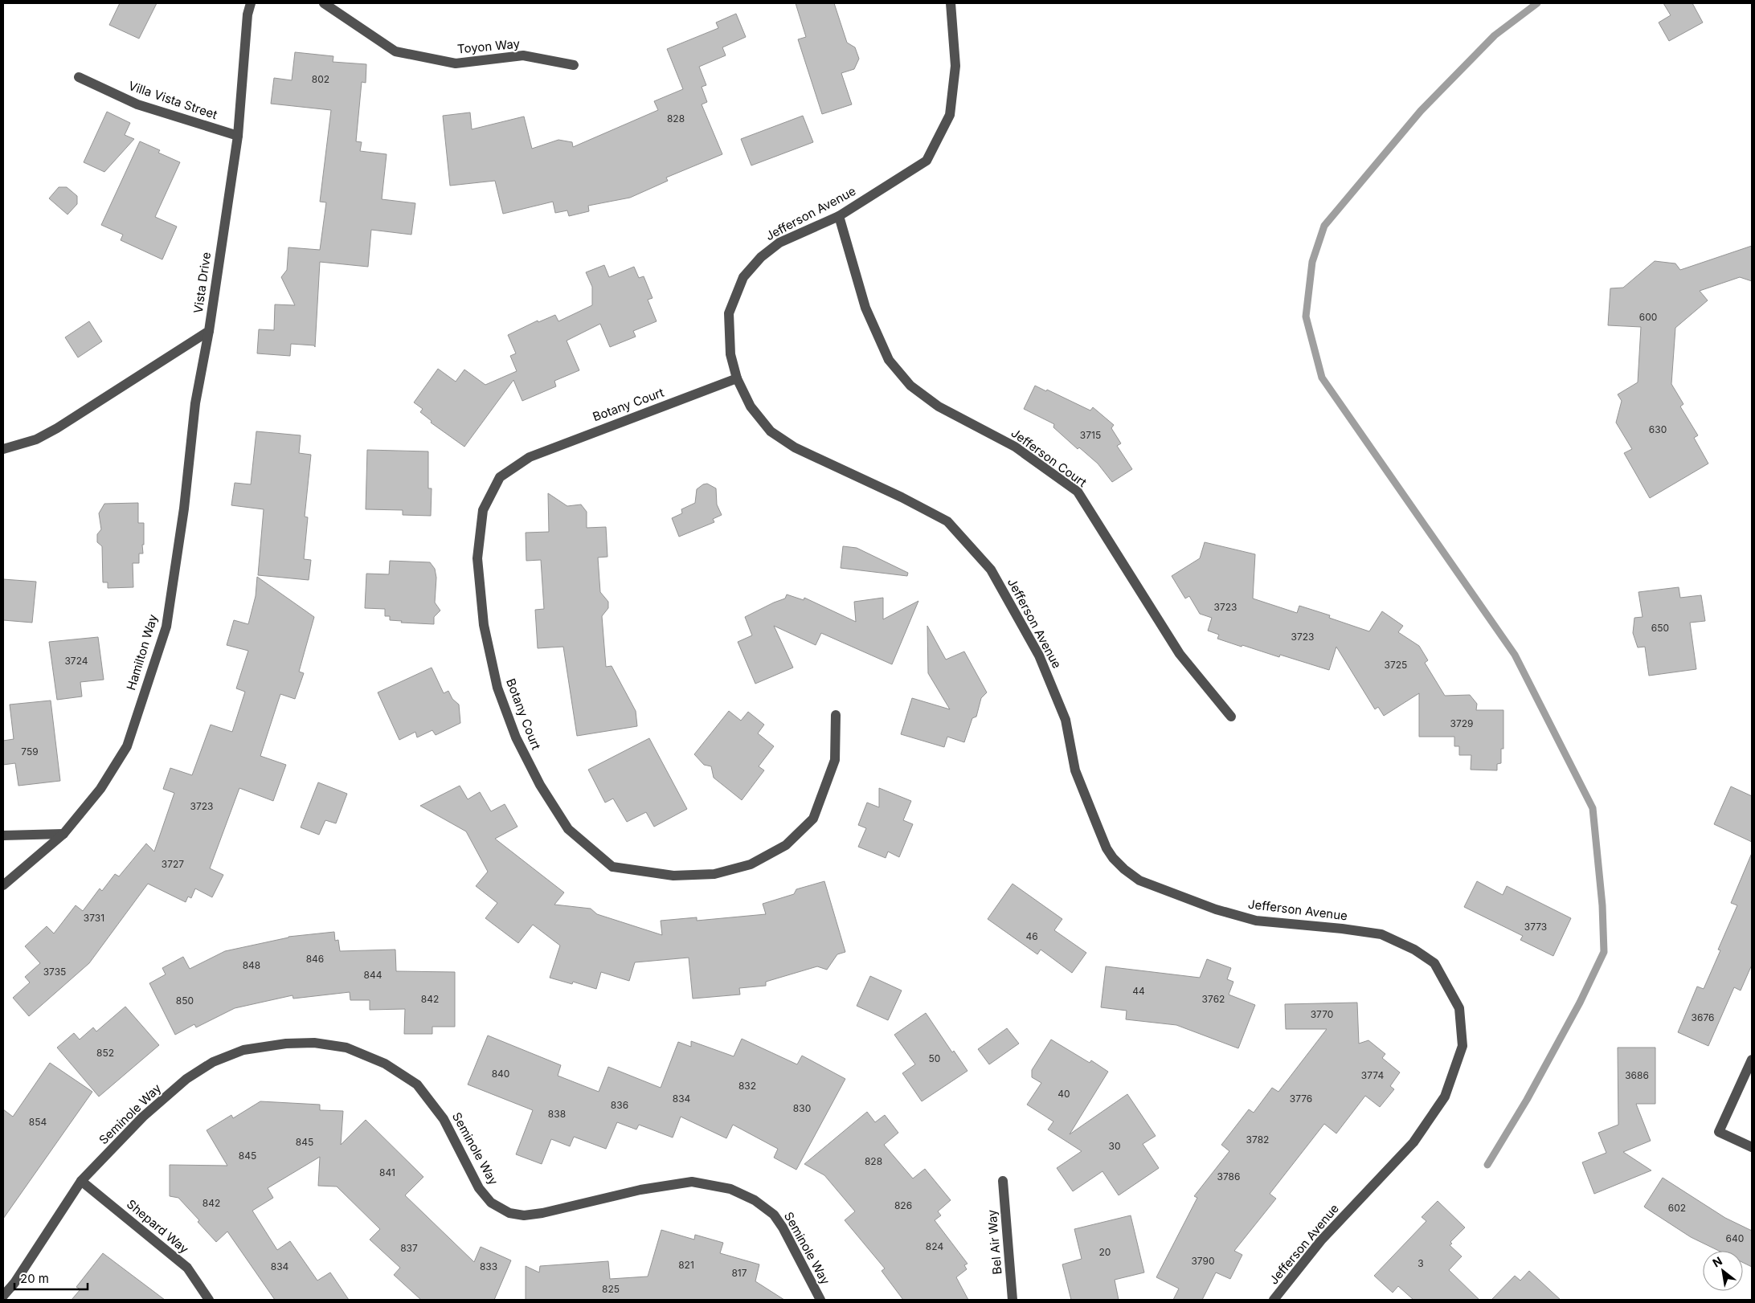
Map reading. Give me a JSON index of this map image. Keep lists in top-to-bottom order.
{
  "streets": {
    "street": [
      "Toyon Way",
      "Villa Vista Street",
      "Jefferson Avenue",
      "Vista Drive",
      "Botany Court",
      "Jefferson Court",
      "Hamilton Way",
      "Seminole Way",
      "Shepard Way",
      "Bel Air Way"
    ]
  },
  "crossings": [
    ["Villa Vista Street", "Vista Drive"],
    ["Jefferson Avenue", "Botany Court"],
    ["Jefferson Avenue", "Jefferson Court"],
    ["Vista Drive", "Hamilton Way"],
    ["Seminole Way", "Shepard Way"]
  ],
  "house_numbers": [
    "802",
    "828",
    "600",
    "630",
    "3715",
    "3723",
    "650",
    "3723",
    "3724",
    "3725",
    "3729",
    "759",
    "3723",
    "3727",
    "3731",
    "3773",
    "46",
    "846",
    "848",
    "3735",
    "844",
    "44",
    "842",
    "3762",
    "850",
    "3770",
    "3676",
    "852",
    "50",
    "840",
    "3774",
    "3686",
    "832",
    "40",
    "834",
    "3776",
    "836",
    "830",
    "838",
    "854",
    "3782",
    "845",
    "30",
    "845",
    "828",
    "841",
    "3786",
    "842",
    "826",
    "602",
    "640",
    "824",
    "837",
    "20",
    "3790",
    "3",
    "821",
    "834",
    "833",
    "817",
    "825"
  ],
  "scale_bar": "20 m",
  "north": "top left"
}
